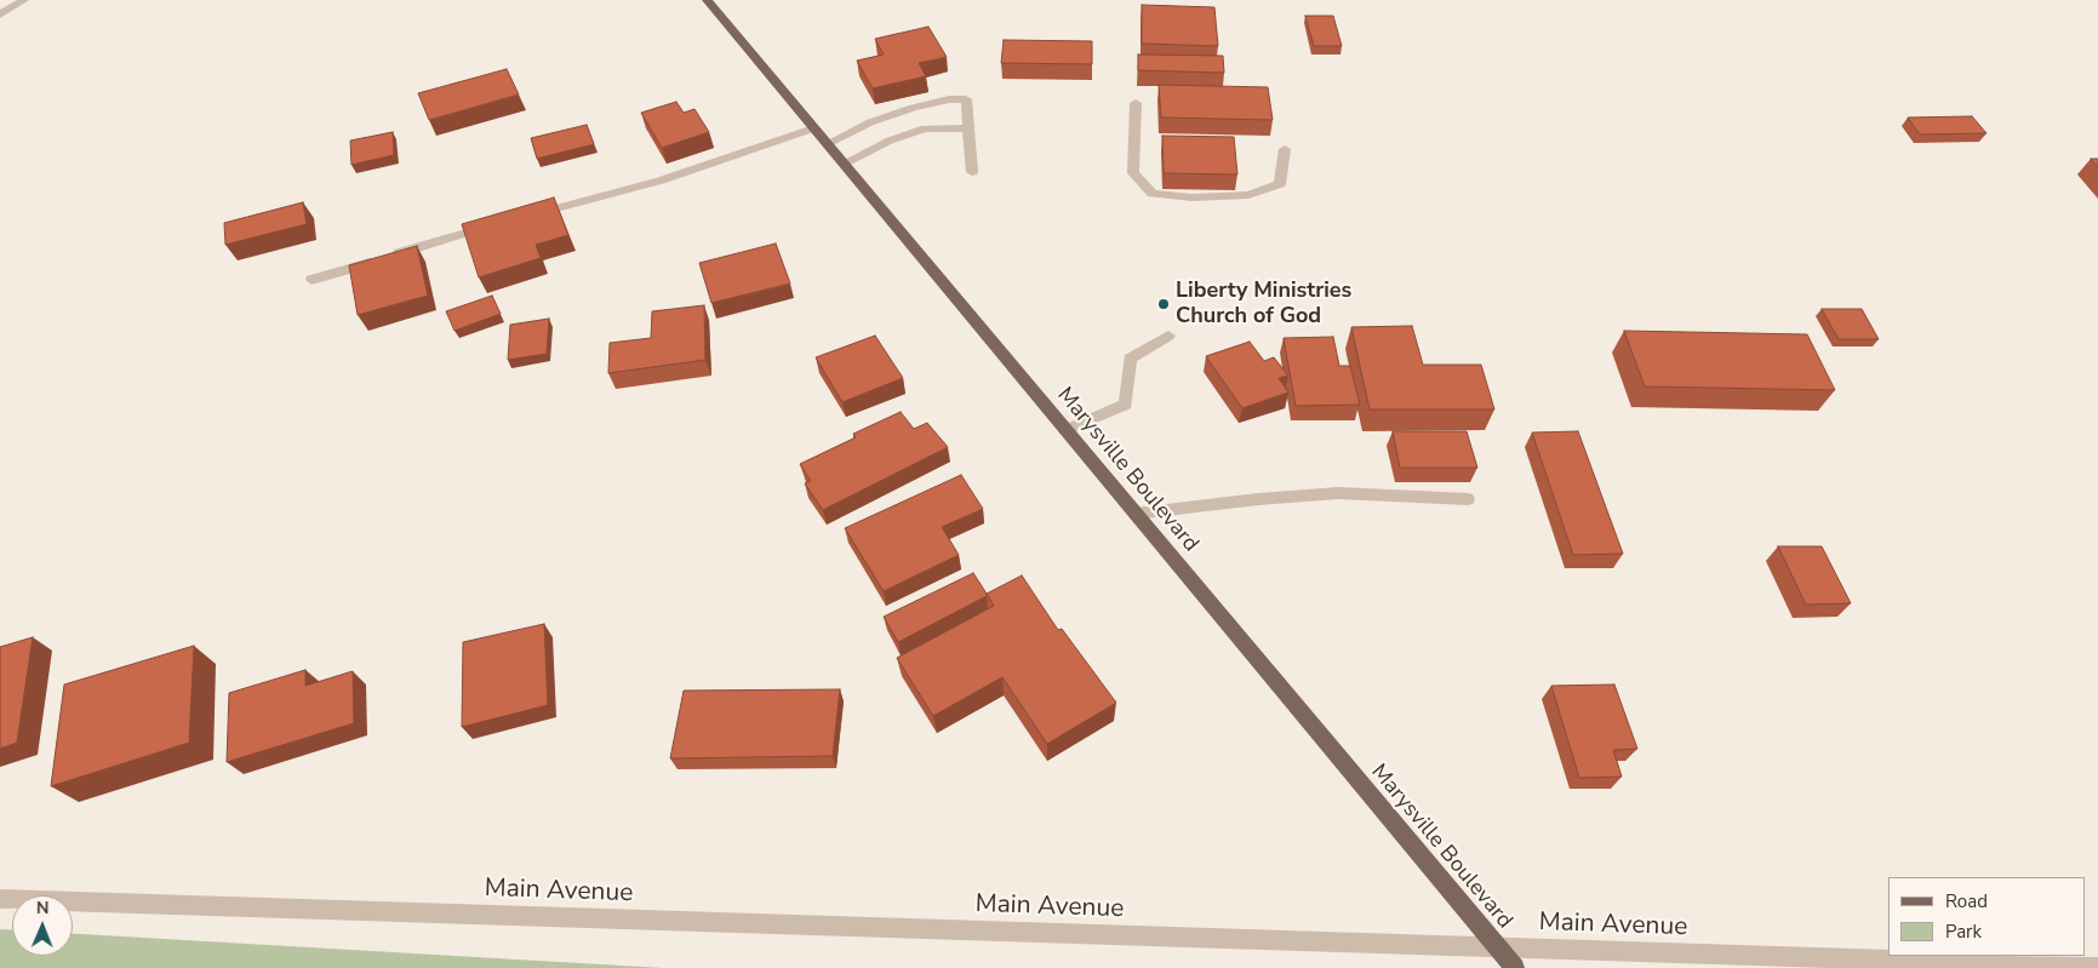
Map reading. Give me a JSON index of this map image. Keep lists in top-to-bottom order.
{
  "streets": {
    "main road": ["Marysville Boulevard"],
    "street": ["Main Avenue"]
  },
  "crossings": [
    ["Marysville Boulevard", "Main Avenue"]
  ],
  "places": ["Liberty Ministries Church of God"],
  "legend": ["Road", "Park"],
  "north": "top"
}
